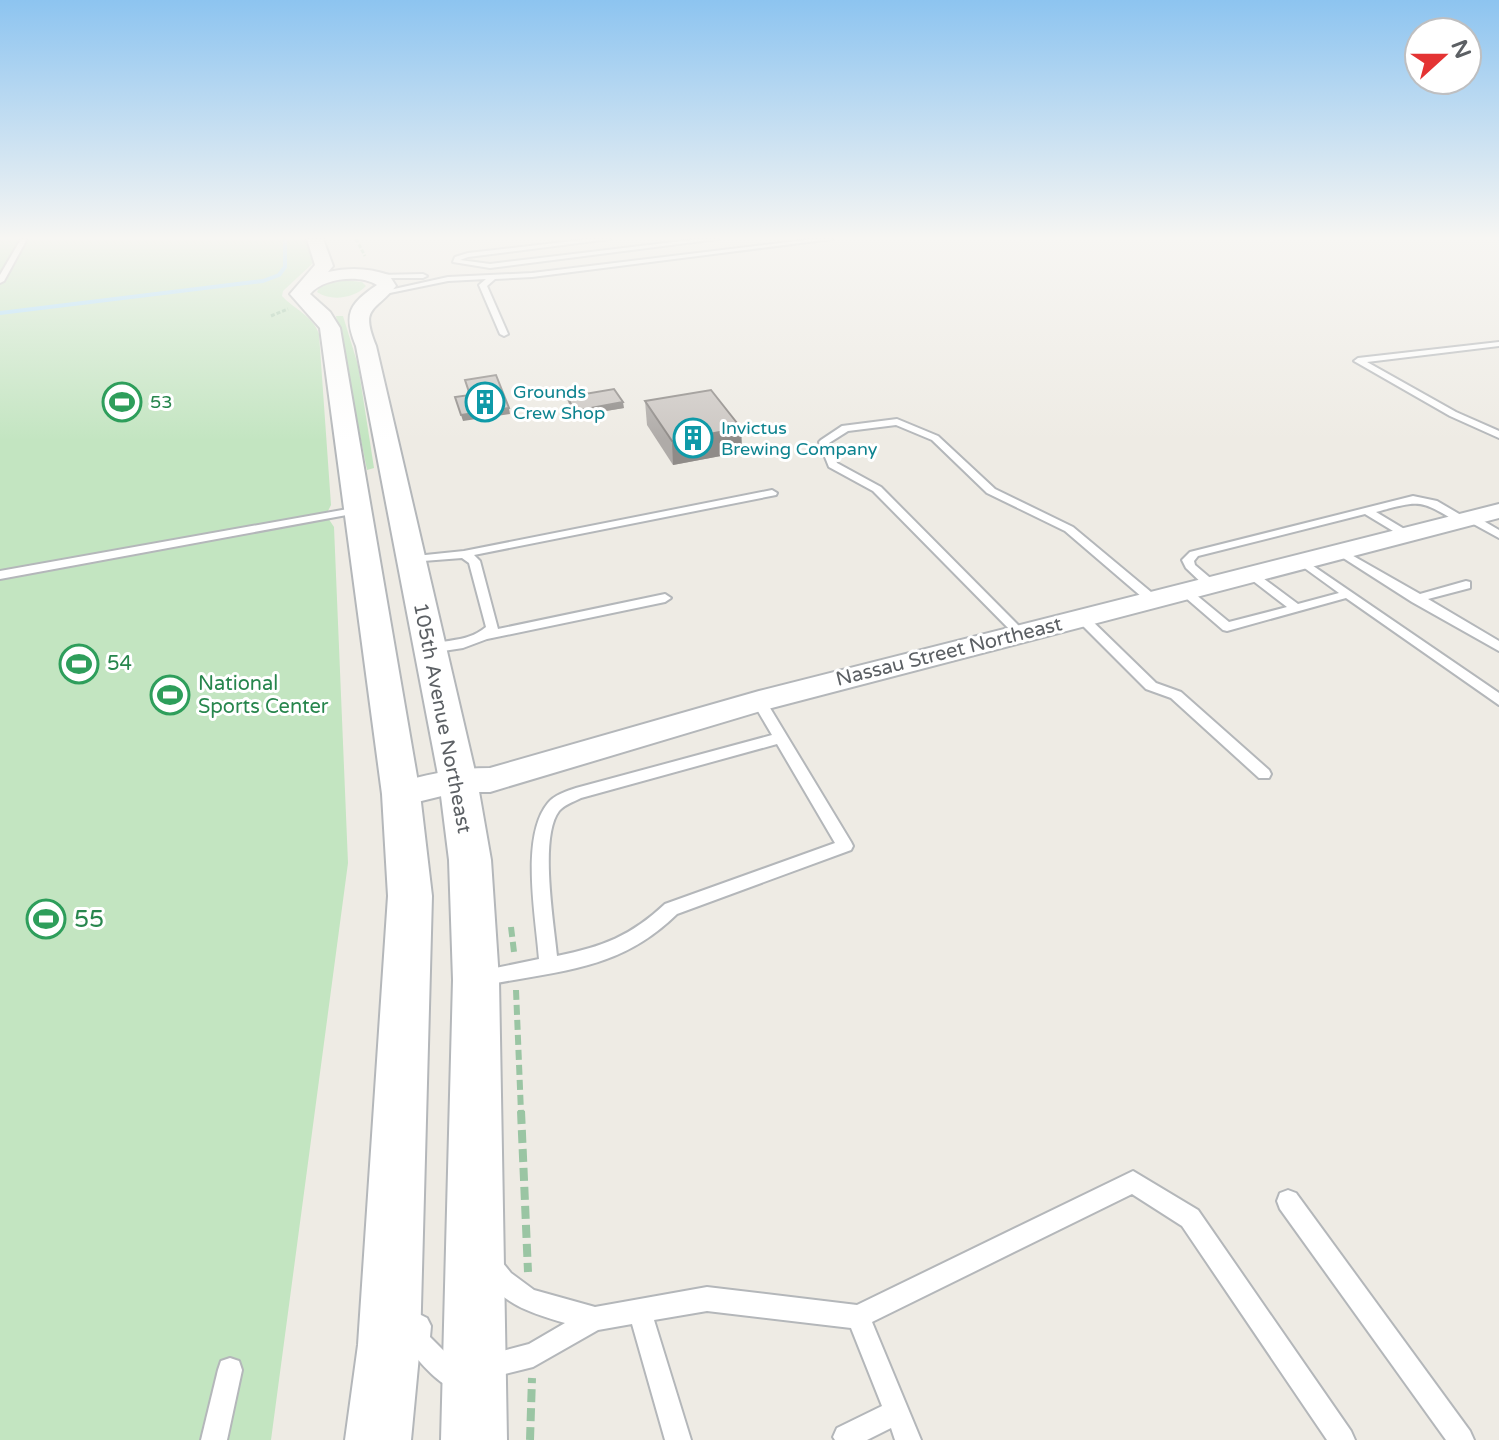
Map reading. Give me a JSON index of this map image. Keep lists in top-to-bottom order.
{
  "streets": {
    "street": ["Nassau Street Northeast", "105th Avenue Northeast"]
  },
  "crossings": [
    ["Nassau Street Northeast", "105th Avenue Northeast"]
  ],
  "places": {
    "sports": [
      "53",
      "54",
      "National Sports Center",
      "55"
    ],
    "building": ["Grounds Crew Shop", "Invictus Brewing Company"]
  },
  "north": "right"
}
